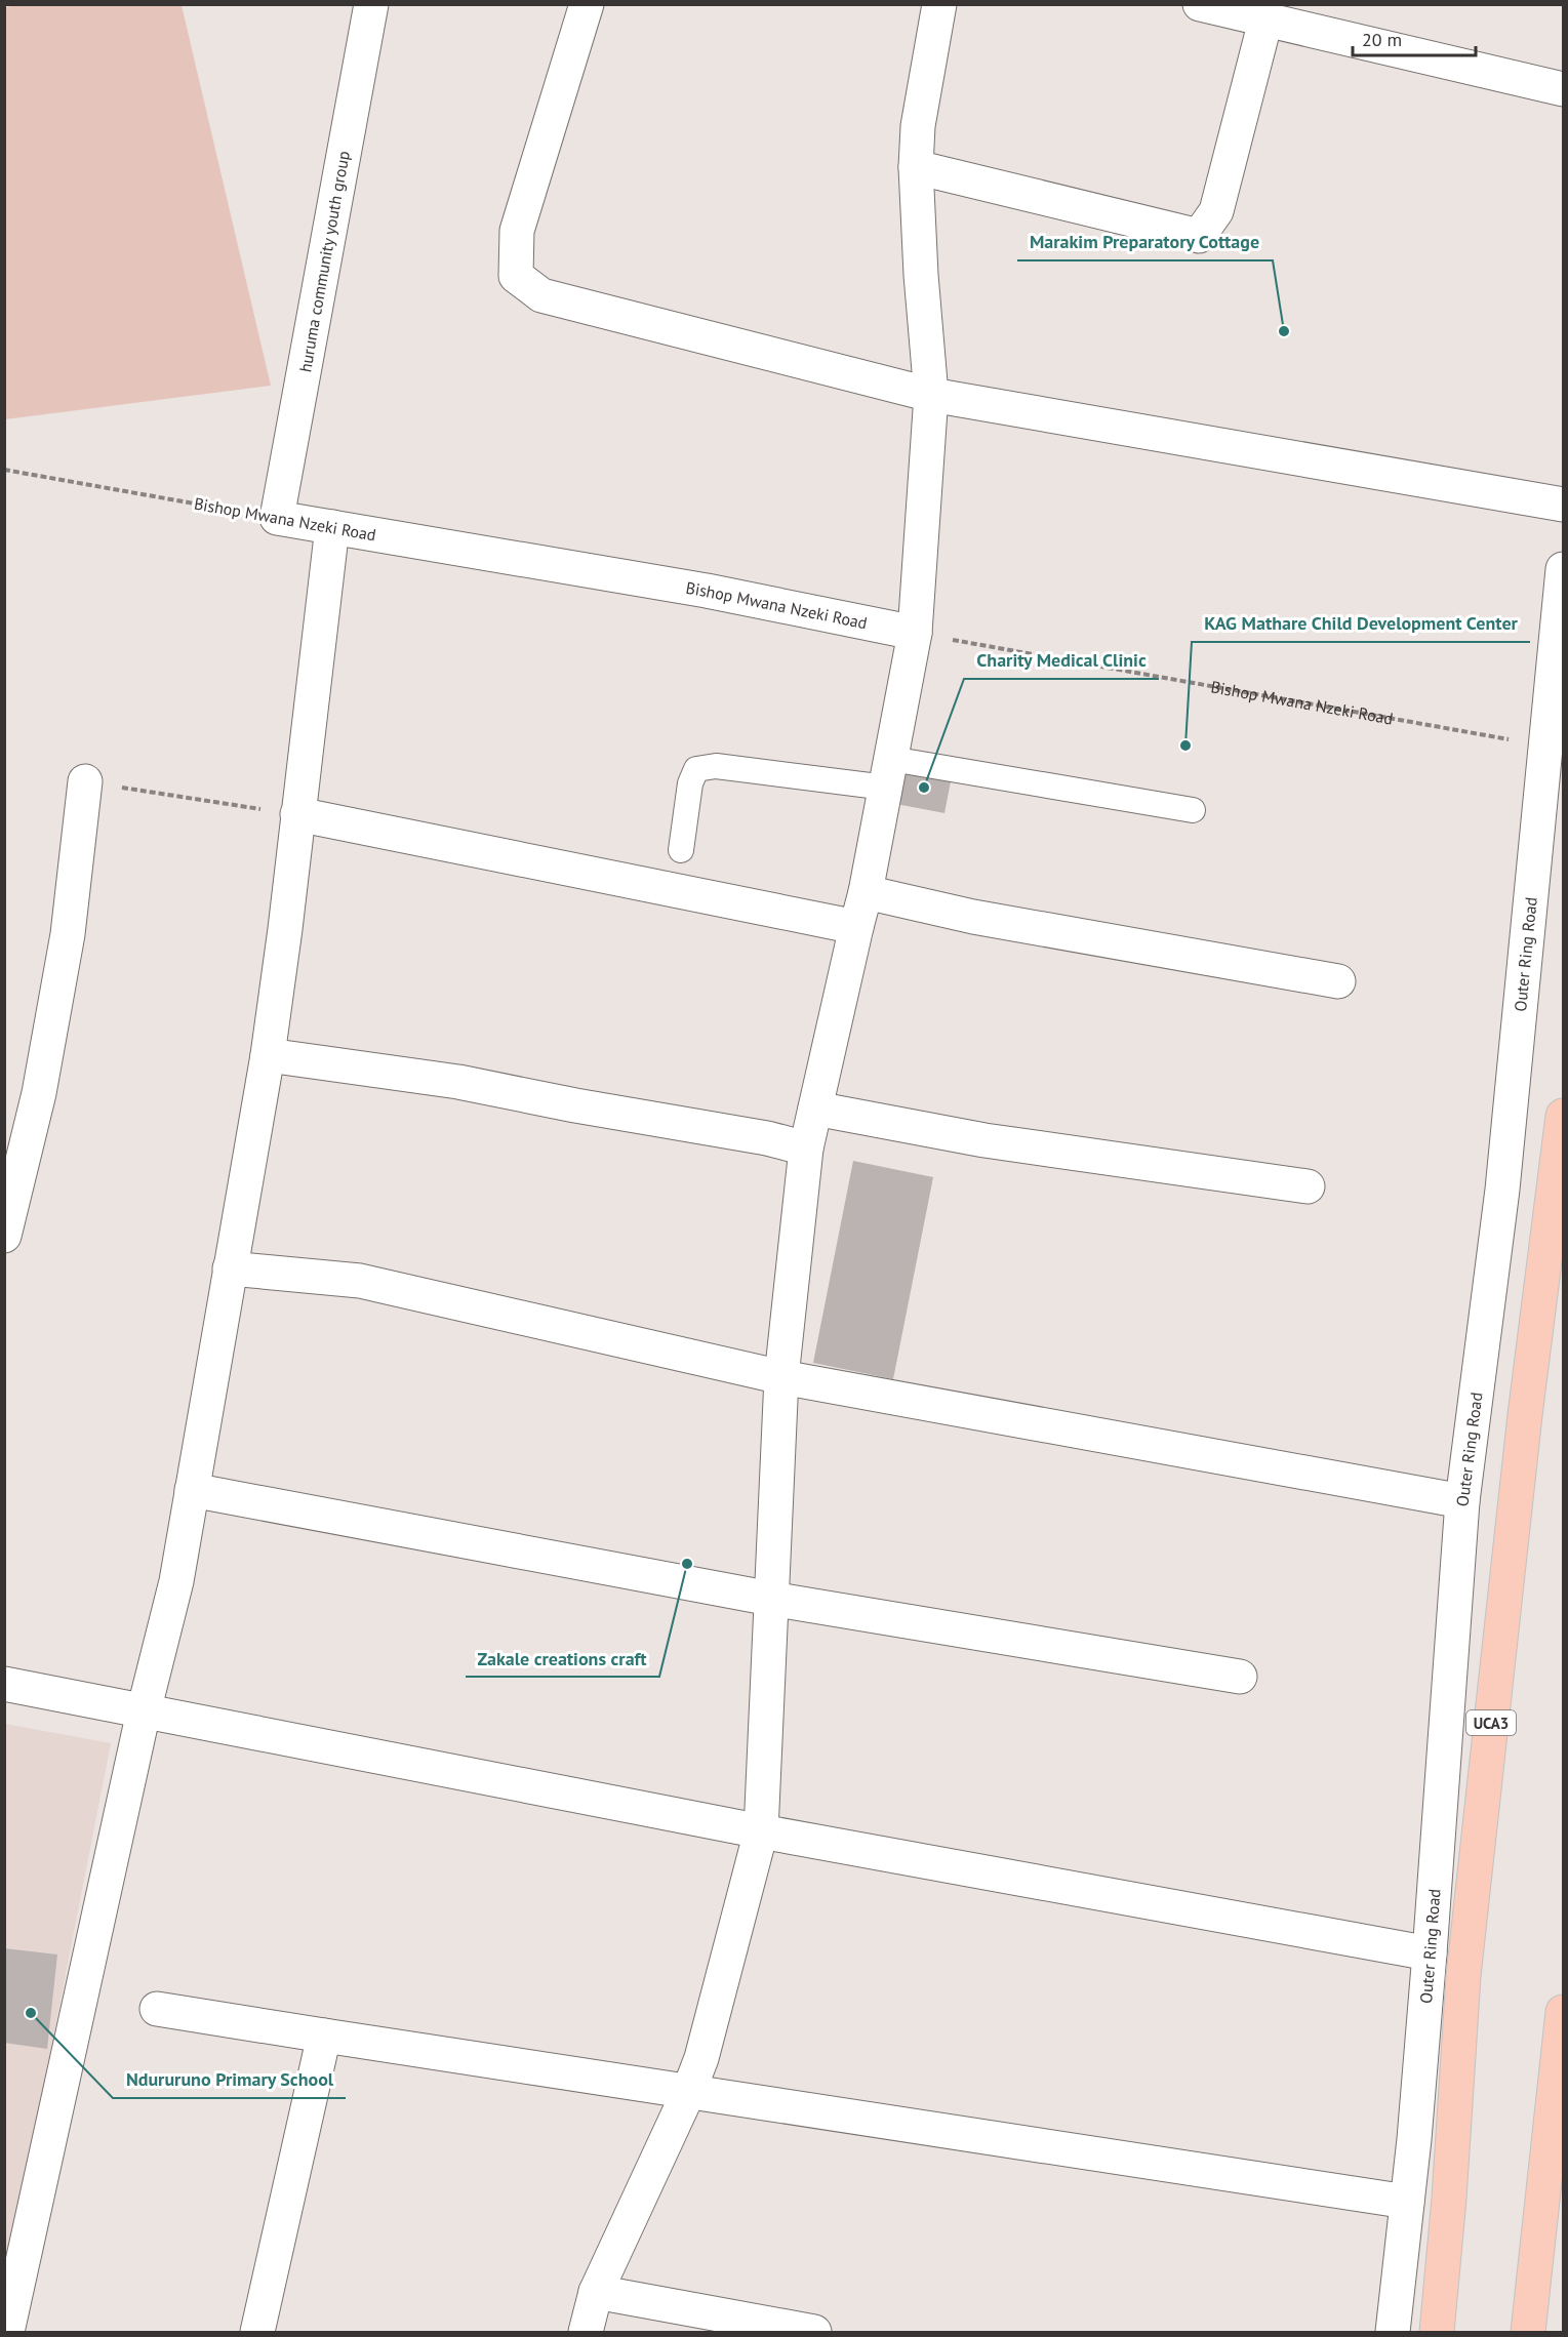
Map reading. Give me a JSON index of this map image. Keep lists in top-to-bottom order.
{
  "streets": {
    "main road": ["UCA3"],
    "street": ["huruma community youth group", "Bishop Mwana Nzeki Road", "Outer Ring Road"]
  },
  "crossings": [
    ["huruma community youth group", "Bishop Mwana Nzeki Road"],
    ["Bishop Mwana Nzeki Road", "Outer Ring Road"]
  ],
  "places": [
    "Marakim Preparatory Cottage",
    "KAG Mathare Child Development Center",
    "Charity Medical Clinic",
    "Zakale creations craft",
    "Ndururuno Primary School"
  ],
  "scale_bar": "20 m"
}
